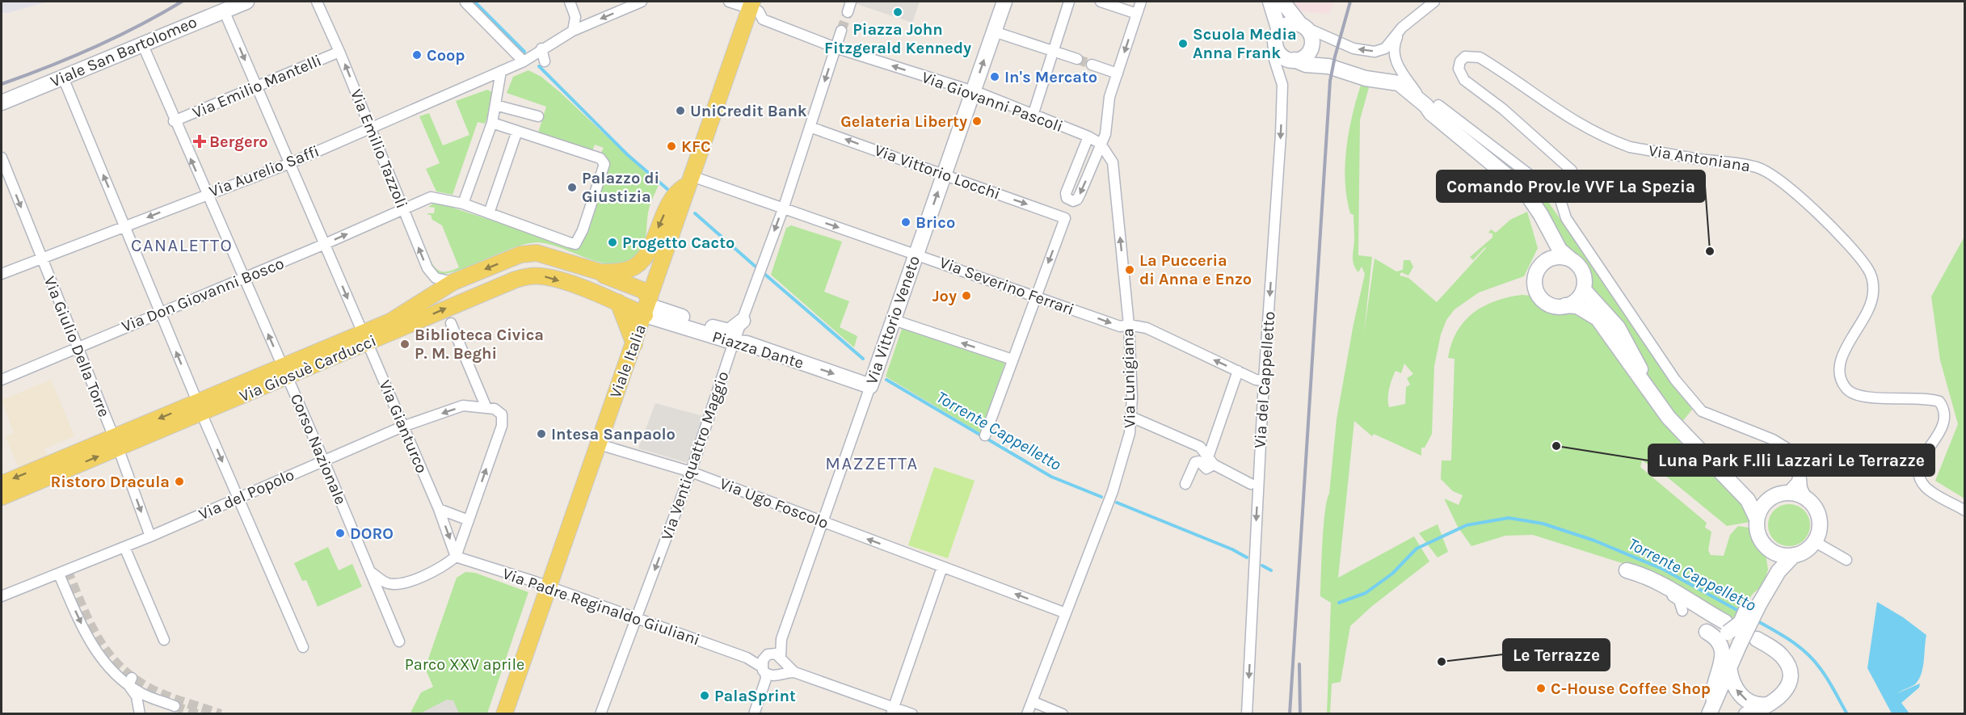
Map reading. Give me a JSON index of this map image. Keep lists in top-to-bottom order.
{
  "streets": {
    "main road": ["Viale Italia", "Via Giosuè Carducci"],
    "street": [
      "Viale San Bartolomeo",
      "Via Emilio Mantelli",
      "Via Giovanni Pascoli",
      "Via Emilio Tazzoli",
      "Via Antoniana",
      "Via Aurelio Saffi",
      "Via Vittorio Locchi",
      "Via Severino Ferrari",
      "Via Don Giovanni Bosco",
      "Via Vittorio Veneto",
      "Via Giulio Della Torre",
      "Piazza Dante",
      "Via Lunigiana",
      "Via del Cappelletto",
      "Via Gianturco",
      "Corso Nazionale",
      "Via Ventiquattro Maggio",
      "Via del Popolo",
      "Via Ugo Foscolo",
      "Via Padre Reginaldo Giuliani"
    ]
  },
  "crossings": [
    ["Viale San Bartolomeo", "Via Gianturco"],
    ["Viale San Bartolomeo", "Corso Nazionale"],
    ["Via Emilio Mantelli", "Via Emilio Tazzoli"],
    ["Via Emilio Mantelli", "Via Gianturco"],
    ["Via Emilio Mantelli", "Corso Nazionale"],
    ["Via Giovanni Pascoli", "Via Vittorio Veneto"],
    ["Via Giovanni Pascoli", "Viale Italia"],
    ["Via Giovanni Pascoli", "Via Lunigiana"],
    ["Via Giovanni Pascoli", "Via Ventiquattro Maggio"],
    ["Via Emilio Tazzoli", "Via Aurelio Saffi"],
    ["Via Emilio Tazzoli", "Via Don Giovanni Bosco"],
    ["Via Emilio Tazzoli", "Via Giosuè Carducci"],
    ["Via Aurelio Saffi", "Via Giulio Della Torre"],
    ["Via Aurelio Saffi", "Via Gianturco"],
    ["Via Aurelio Saffi", "Corso Nazionale"],
    ["Via Vittorio Locchi", "Via Severino Ferrari"],
    ["Via Vittorio Locchi", "Via Vittorio Veneto"],
    ["Via Vittorio Locchi", "Via Ventiquattro Maggio"],
    ["Via Severino Ferrari", "Via Vittorio Veneto"],
    ["Via Severino Ferrari", "Viale Italia"],
    ["Via Severino Ferrari", "Via Giosuè Carducci"],
    ["Via Severino Ferrari", "Via Lunigiana"],
    ["Via Severino Ferrari", "Via del Cappelletto"],
    ["Via Severino Ferrari", "Via Ventiquattro Maggio"],
    ["Via Don Giovanni Bosco", "Via Giulio Della Torre"],
    ["Via Don Giovanni Bosco", "Via Gianturco"],
    ["Via Don Giovanni Bosco", "Corso Nazionale"],
    ["Via Vittorio Veneto", "Piazza Dante"],
    ["Via Vittorio Veneto", "Via Ugo Foscolo"],
    ["Via Vittorio Veneto", "Via Padre Reginaldo Giuliani"],
    ["Via Giulio Della Torre", "Via Giosuè Carducci"],
    ["Via Giulio Della Torre", "Via del Popolo"],
    ["Piazza Dante", "Viale Italia"],
    ["Piazza Dante", "Via Giosuè Carducci"],
    ["Piazza Dante", "Via Ventiquattro Maggio"],
    ["Viale Italia", "Via Giosuè Carducci"],
    ["Viale Italia", "Via Padre Reginaldo Giuliani"],
    ["Via Giosuè Carducci", "Via Gianturco"],
    ["Via Giosuè Carducci", "Corso Nazionale"],
    ["Via Lunigiana", "Via Ugo Foscolo"],
    ["Via Gianturco", "Via del Popolo"],
    ["Via Gianturco", "Via Padre Reginaldo Giuliani"],
    ["Corso Nazionale", "Via del Popolo"],
    ["Via Ventiquattro Maggio", "Via Ugo Foscolo"],
    ["Via Ventiquattro Maggio", "Via Padre Reginaldo Giuliani"]
  ],
  "one_way": [
    "Via Giovanni Pascoli",
    "Via Emilio Tazzoli",
    "Via Giulio Della Torre",
    "Piazza Dante",
    "Via del Cappelletto",
    "Via Gianturco",
    "Via Ventiquattro Maggio",
    "Via Ugo Foscolo"
  ],
  "districts": ["CANALETTO", "MAZZETTA"],
  "water": ["Torrente Cappelletto"],
  "parks": ["Parco XXV aprile"],
  "places": {
    "other": [
      "Piazza John Fitzgerald Kennedy",
      "Scuola Media Anna Frank",
      "Coop",
      "In's Mercato",
      "UniCredit Bank",
      "Gelateria Liberty",
      "KFC",
      "Palazzo di Giustizia",
      "Brico",
      "Progetto Cacto",
      "Comando Prov.le VVF La Spezia",
      "La Pucceria di Anna e Enzo",
      "Joy",
      "Biblioteca Civica P. M. Beghi",
      "Intesa Sanpaolo",
      "Luna Park F.lli Lazzari Le Terrazze",
      "Ristoro Dracula",
      "DORO",
      "Le Terrazze",
      "C-House Coffee Shop",
      "PalaSprint"
    ],
    "health": ["Bergero"]
  }
}
